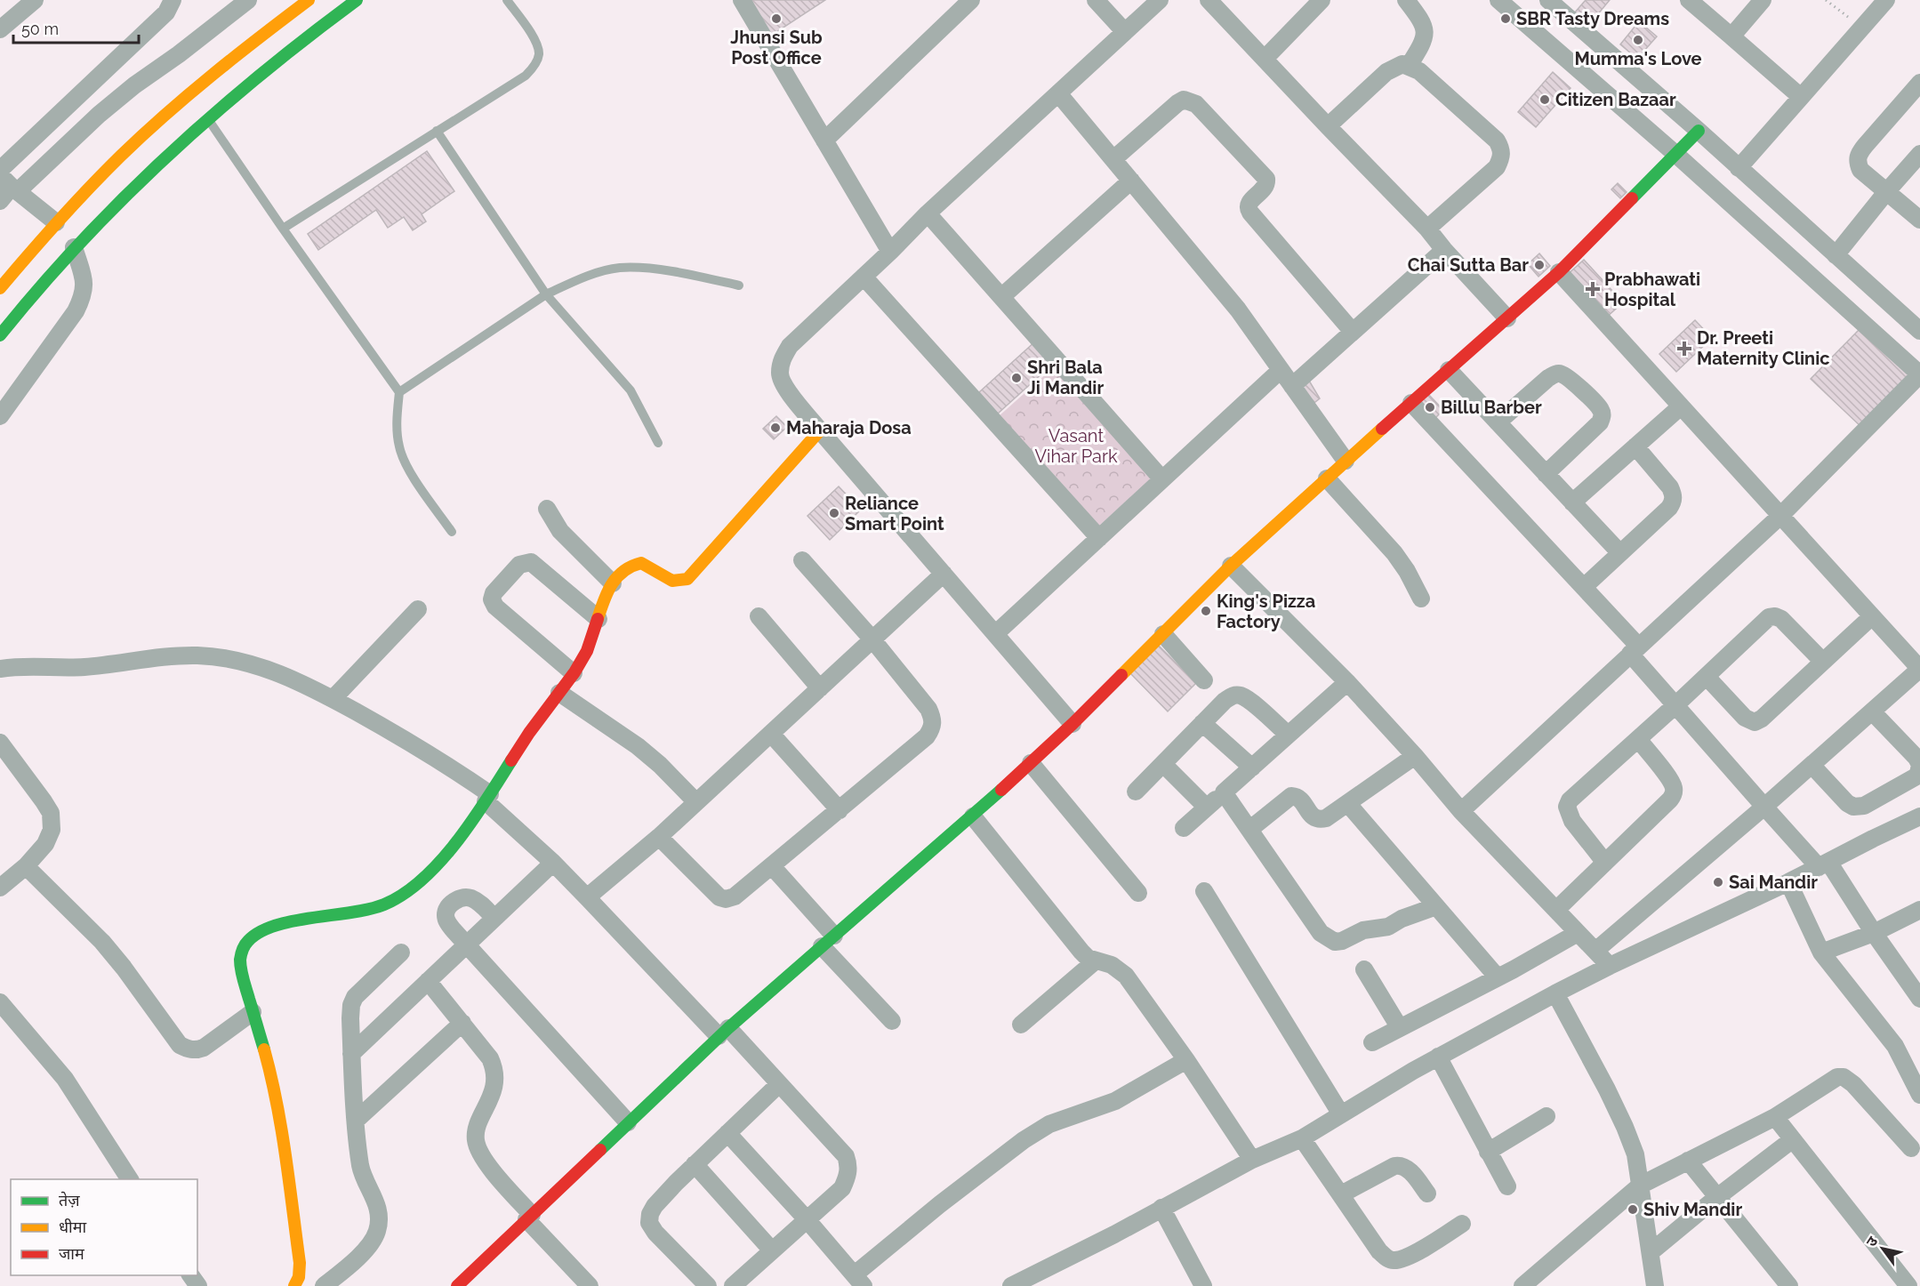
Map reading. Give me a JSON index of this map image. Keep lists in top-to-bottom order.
{
  "parks": ["Vasant Vihar Park"],
  "places": {
    "other": [
      "Jhunsi Sub Post Office",
      "SBR Tasty Dreams",
      "Mumma's Love",
      "Citizen Bazaar",
      "Chai Sutta Bar",
      "Shri Bala Ji Mandir",
      "Billu Barber",
      "Maharaja Dosa",
      "Reliance Smart Point",
      "King's Pizza Factory",
      "Sai Mandir",
      "Shiv Mandir"
    ],
    "health": ["Prabhawati Hospital", "Dr. Preeti Maternity Clinic"]
  },
  "legend": ["तेज़", "धीमा", "जाम"],
  "scale_bar": "50 m",
  "north": "top left"
}
